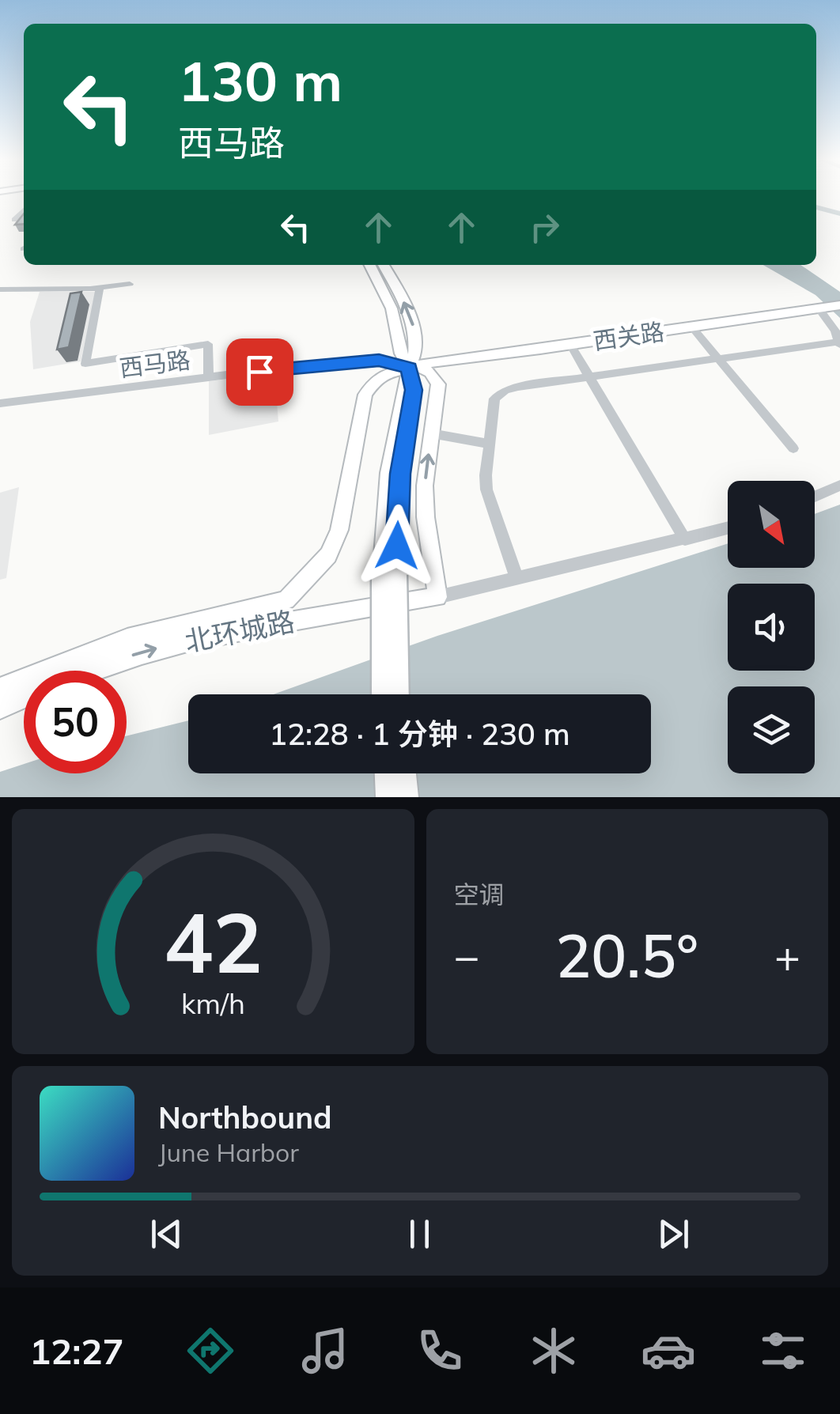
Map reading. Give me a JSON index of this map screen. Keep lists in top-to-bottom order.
{
  "streets": {
    "main road": ["西关路", "北环城路"],
    "street": ["西马路"]
  },
  "crossings": [
    ["西关路", "西马路"],
    ["西关路", "北环城路"]
  ],
  "north": "bottom right",
  "page": {
    "turn": ["130 m", "西马路"],
    "limit": "50",
    "trip": "12:28 · 1 分钟 · 230 m",
    "tile": "空调",
    "heat": ["−", "20.5°", "+"],
    "song": ["Northbound", "June Harbor"],
    "tabs": "12:27",
    "gauge": ["42", "km/h"]
  }
}
